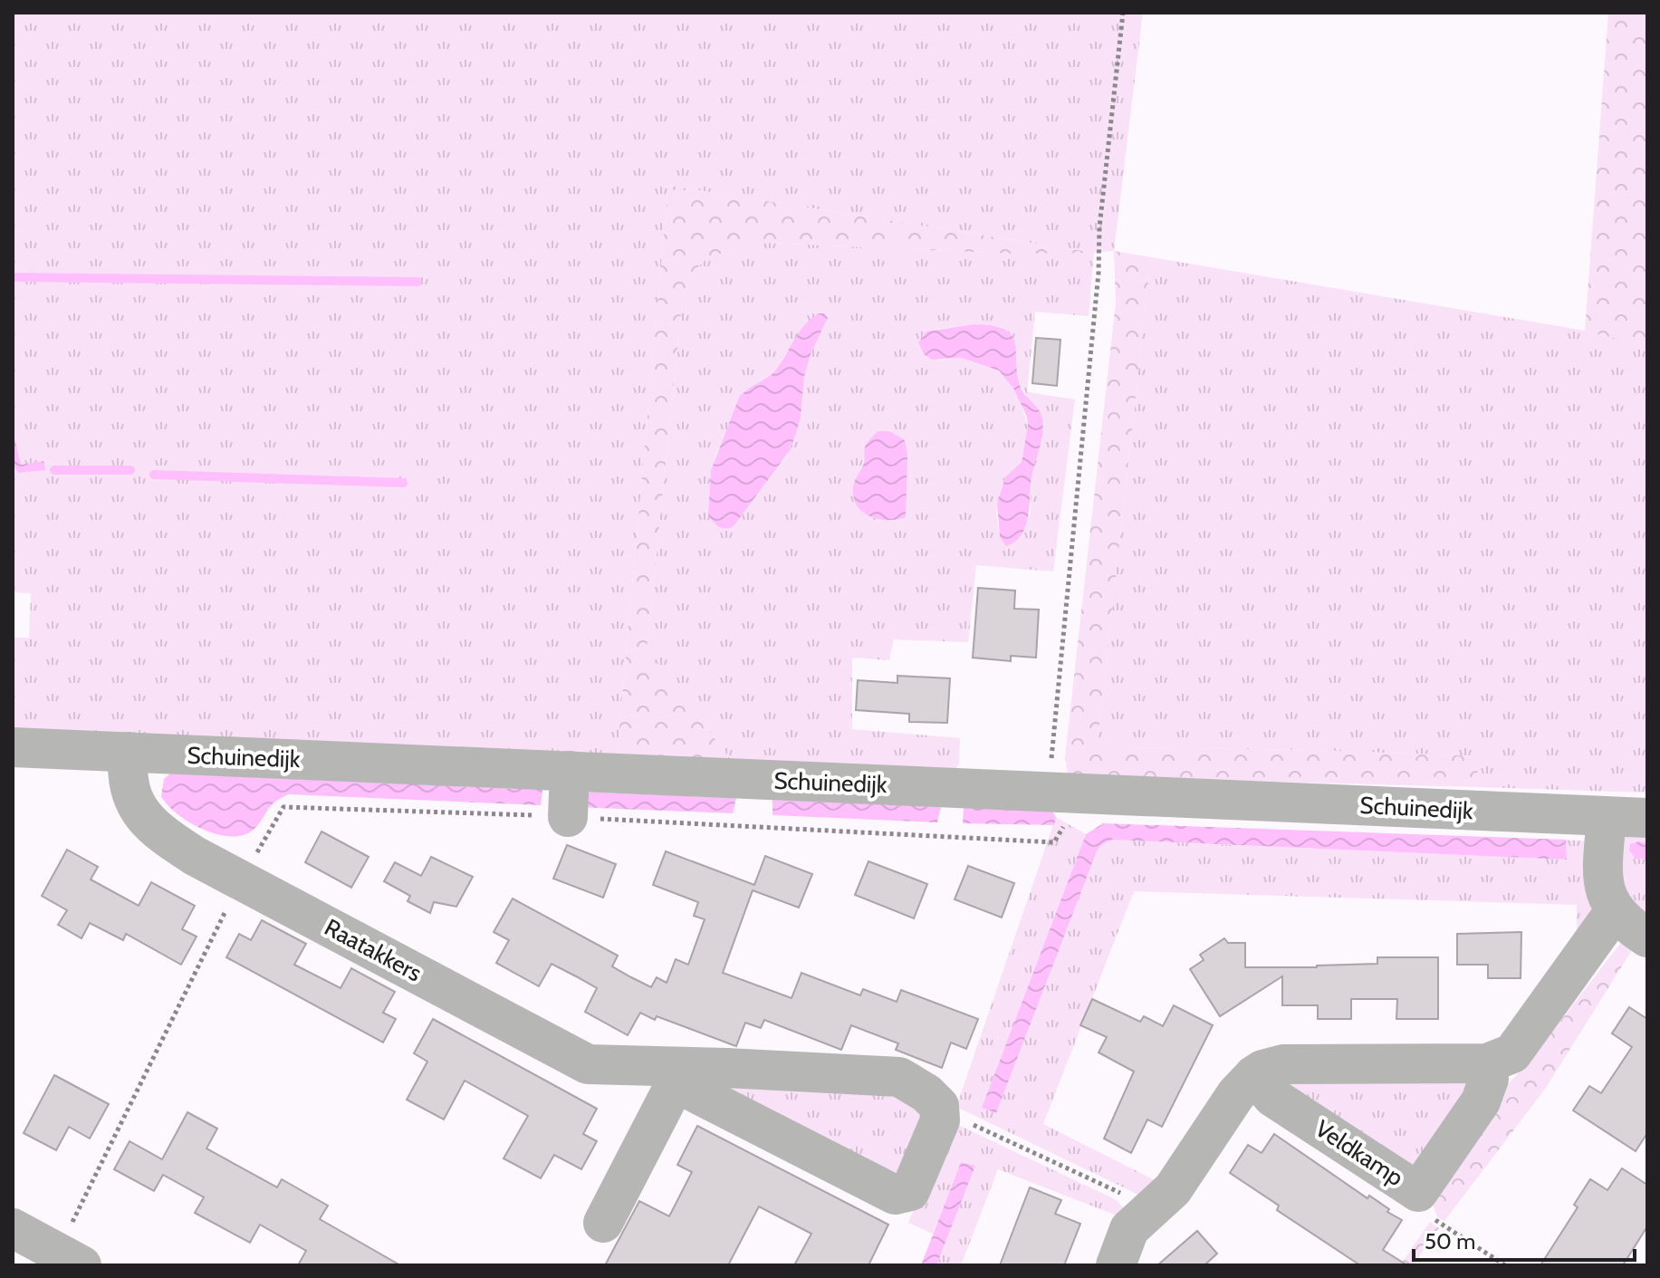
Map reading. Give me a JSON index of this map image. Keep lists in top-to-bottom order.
{
  "streets": {
    "street": ["Schuinedijk", "Raatakkers", "Veldkamp"]
  },
  "crossings": [
    ["Schuinedijk", "Raatakkers"]
  ],
  "scale_bar": "50 m"
}
